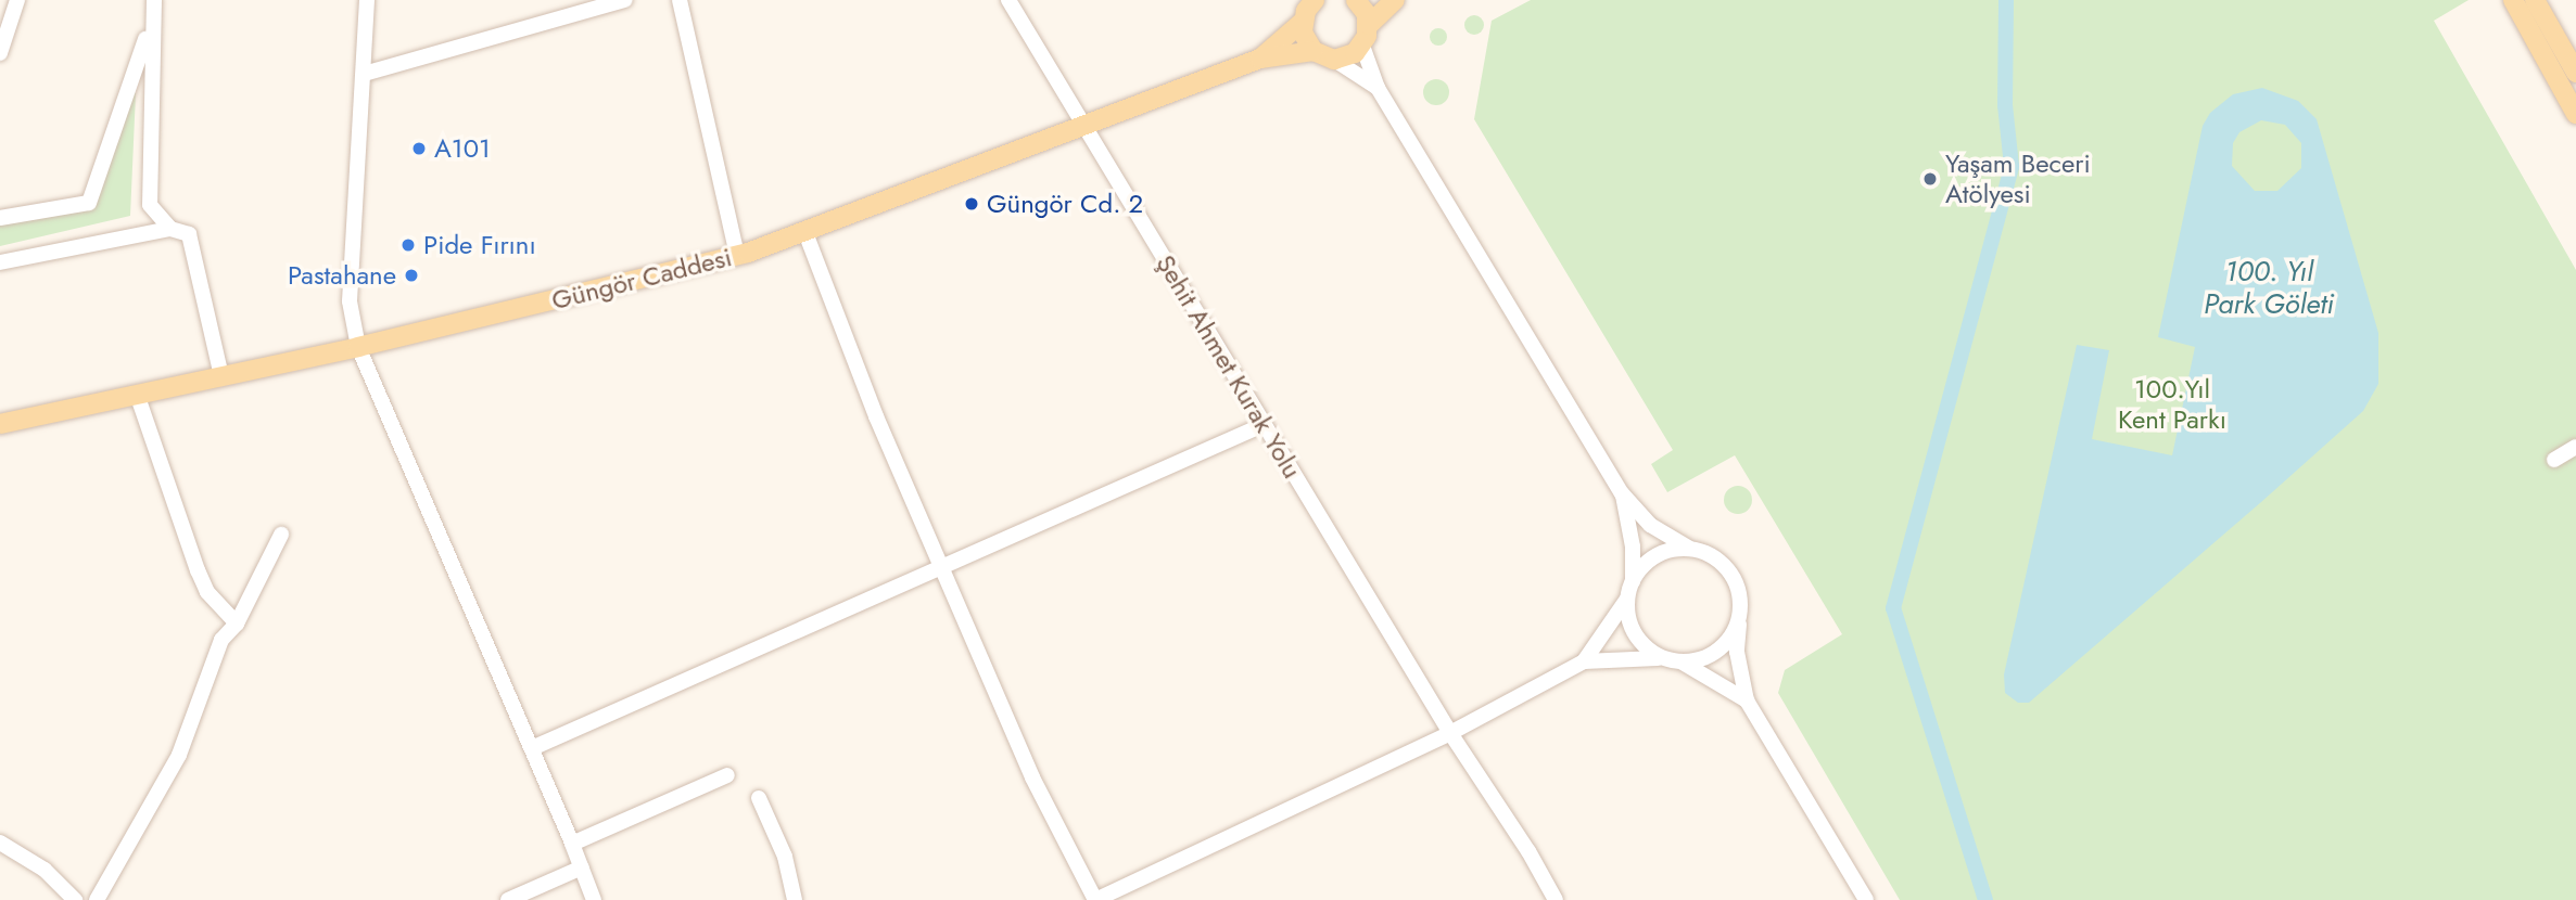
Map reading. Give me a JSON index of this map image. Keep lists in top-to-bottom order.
{
  "streets": {
    "main road": ["Güngör Caddesi"],
    "street": ["Şehit Ahmet Kurak Yolu"]
  },
  "crossings": [
    ["Güngör Caddesi", "Şehit Ahmet Kurak Yolu"]
  ],
  "water": ["100. Yıl Park Göleti"],
  "parks": ["100.Yıl Kent Parkı"],
  "places": [
    "A101",
    "Yaşam Beceri Atölyesi",
    "Güngör Cd. 2",
    "Pide Fırını",
    "Pastahane"
  ]
}
